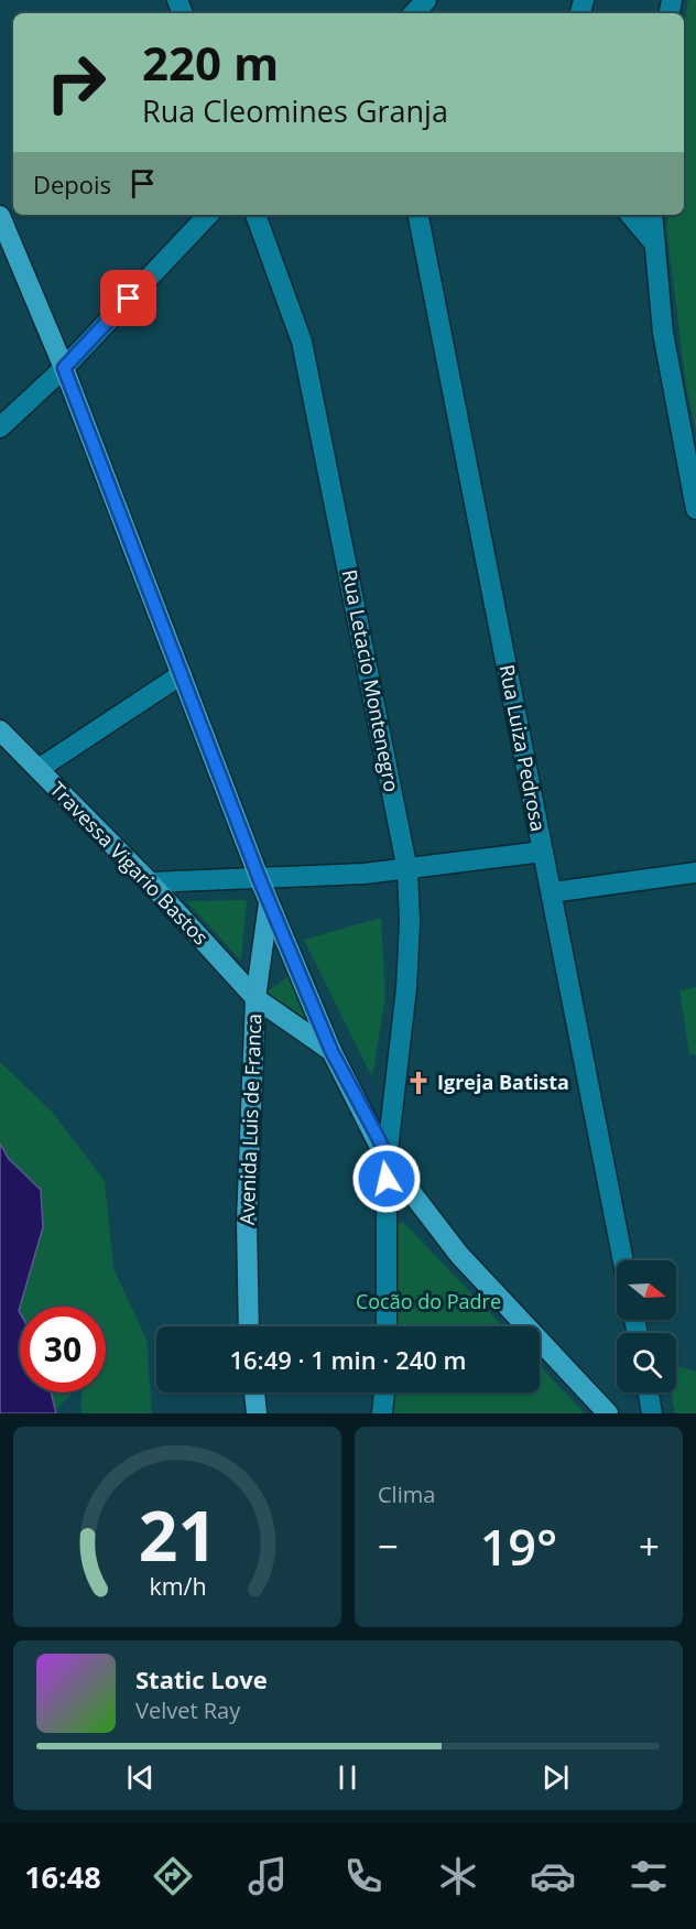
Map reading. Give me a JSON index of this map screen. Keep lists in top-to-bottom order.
{
  "streets": {
    "main road": ["Travessa Vigario Bastos", "Avenida Luis de Franca"],
    "street": ["Rua Letacio Montenegro", "Rua Luiza Pedrosa"]
  },
  "crossings": [
    ["Travessa Vigario Bastos", "Avenida Luis de Franca"]
  ],
  "parks": ["Cocão do Padre"],
  "places": {
    "church": ["Igreja Batista"]
  },
  "north": "right",
  "page": {
    "turn": ["220 m", "Rua Cleomines Granja"],
    "then": "Depois",
    "limit": "30",
    "trip": "16:49 · 1 min · 240 m",
    "tile": "Clima",
    "heat": ["−", "19°", "+"],
    "song": ["Static Love", "Velvet Ray"],
    "tabs": "16:48",
    "gauge": ["21", "km/h"]
  }
}
